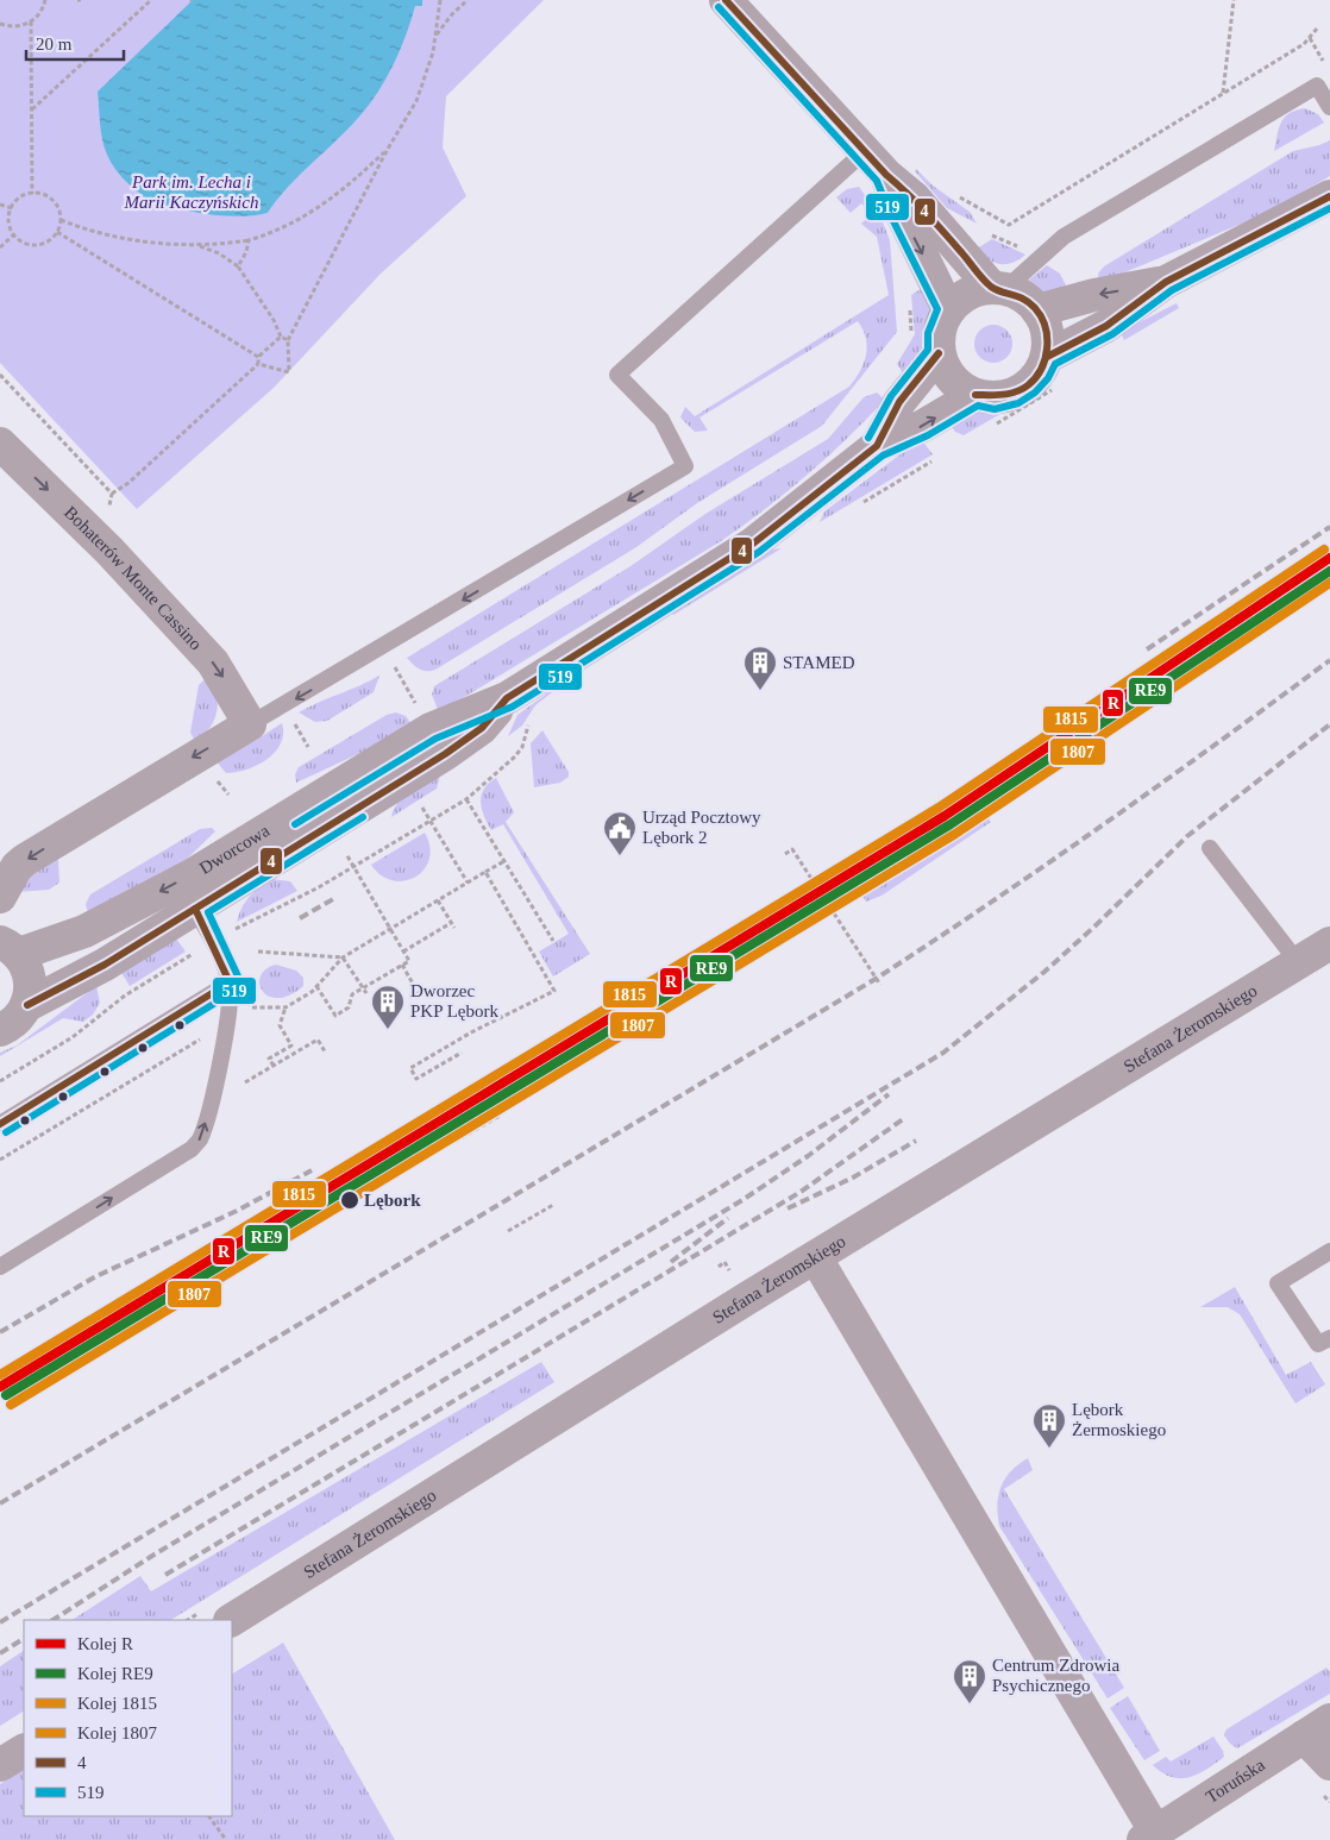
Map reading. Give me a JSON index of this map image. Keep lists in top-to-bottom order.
{
  "streets": {
    "street": [
      "Bohaterów Monte Cassino",
      "Dworcowa",
      "Stefana Żeromskiego",
      "Toruńska"
    ]
  },
  "one_way": ["Bohaterów Monte Cassino"],
  "parks": ["Park im. Lecha i Marii Kaczyńskich"],
  "places": {
    "building": [
      "STAMED",
      "Dworzec PKP Lębork",
      "Lębork Żermoskiego",
      "Centrum Zdrowia Psychicznego"
    ],
    "public building": ["Urząd Pocztowy Lębork 2"],
    "other": ["Lębork"]
  },
  "lines": [
    "transit line 4",
    "transit line 519",
    "rail line 1815",
    "rail line R",
    "rail line RE9",
    "rail line 1807"
  ],
  "legend": [
    "Kolej R",
    "Kolej RE9",
    "Kolej 1815",
    "Kolej 1807",
    "4",
    "519"
  ],
  "scale_bar": "20 m"
}
